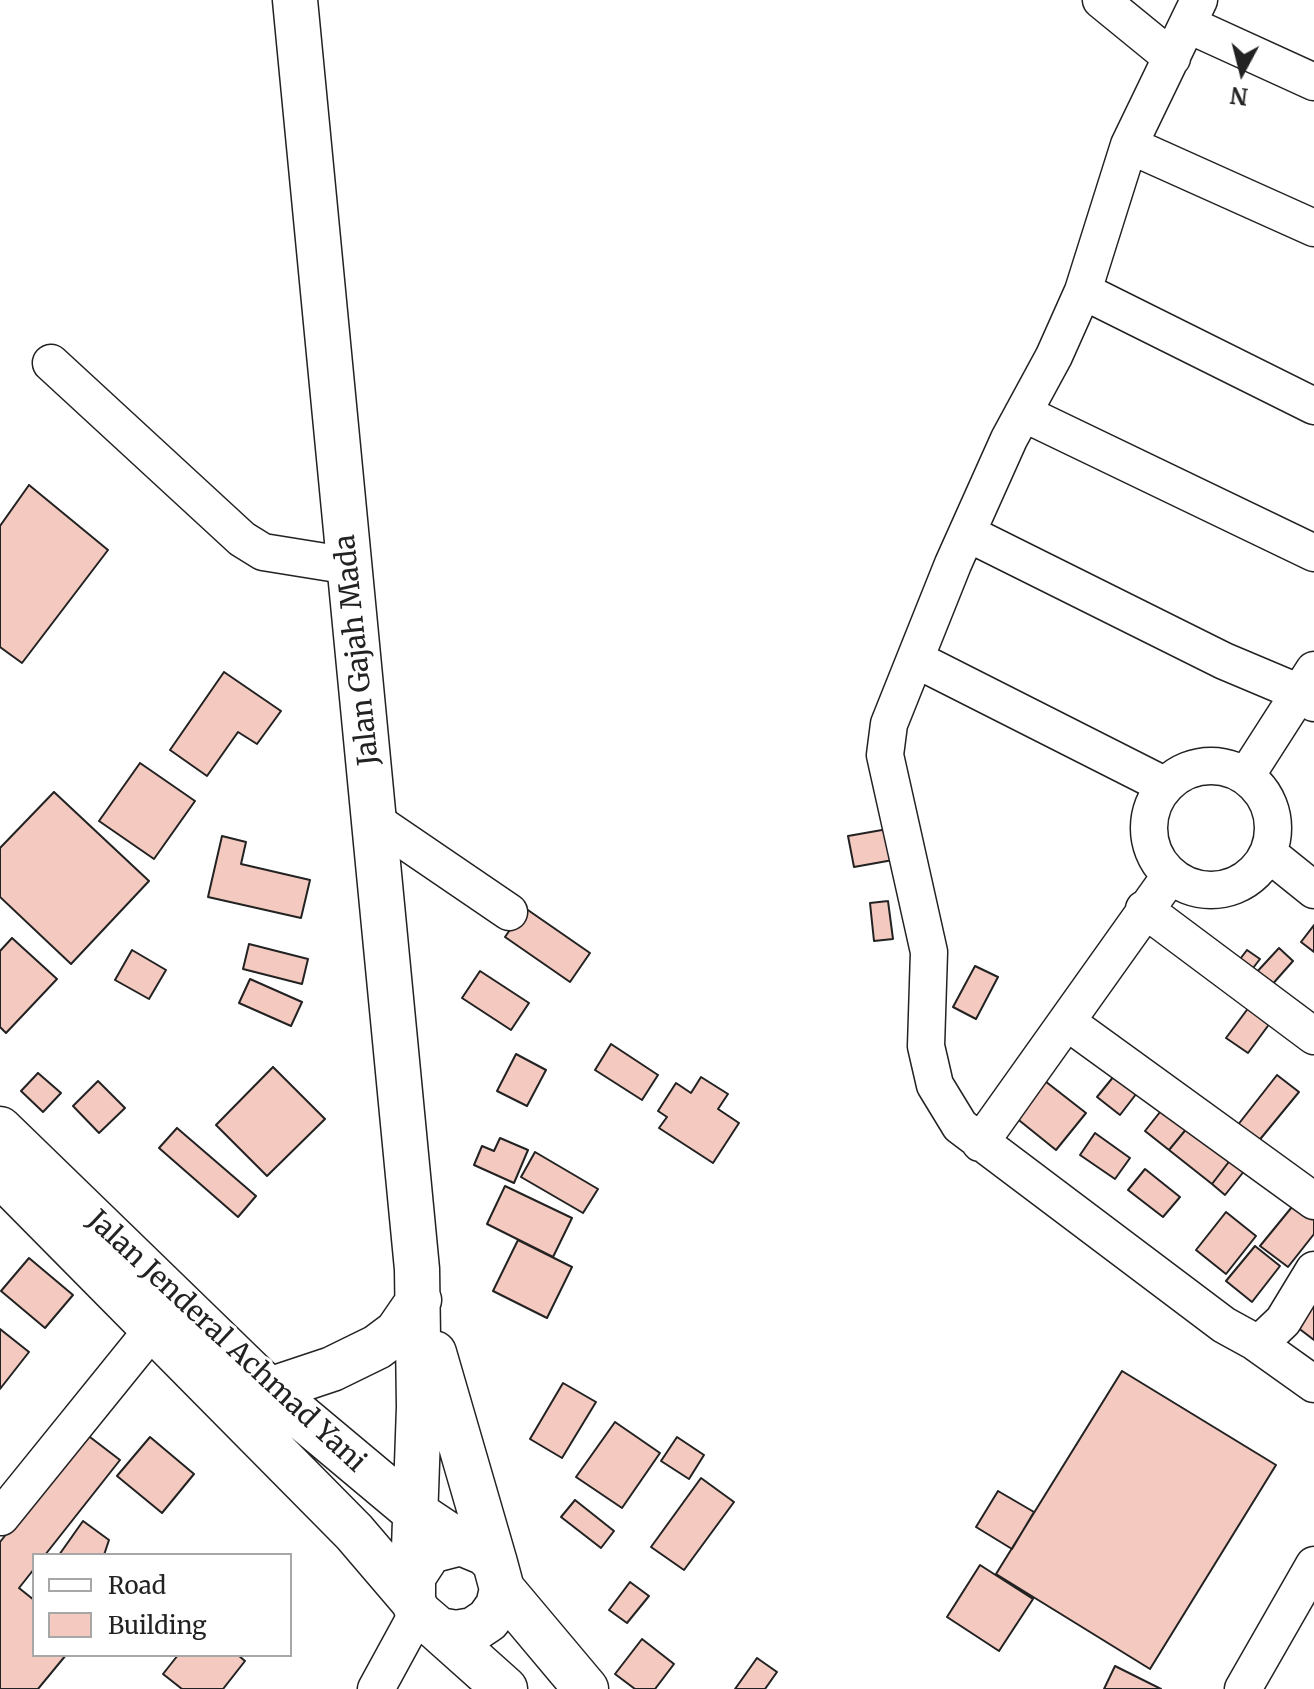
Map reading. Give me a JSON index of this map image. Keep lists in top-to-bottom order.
{
  "streets": {
    "main road": ["Jalan Gajah Mada", "Jalan Jenderal Achmad Yani"]
  },
  "legend": ["Road", "Building"],
  "north": "bottom"
}
